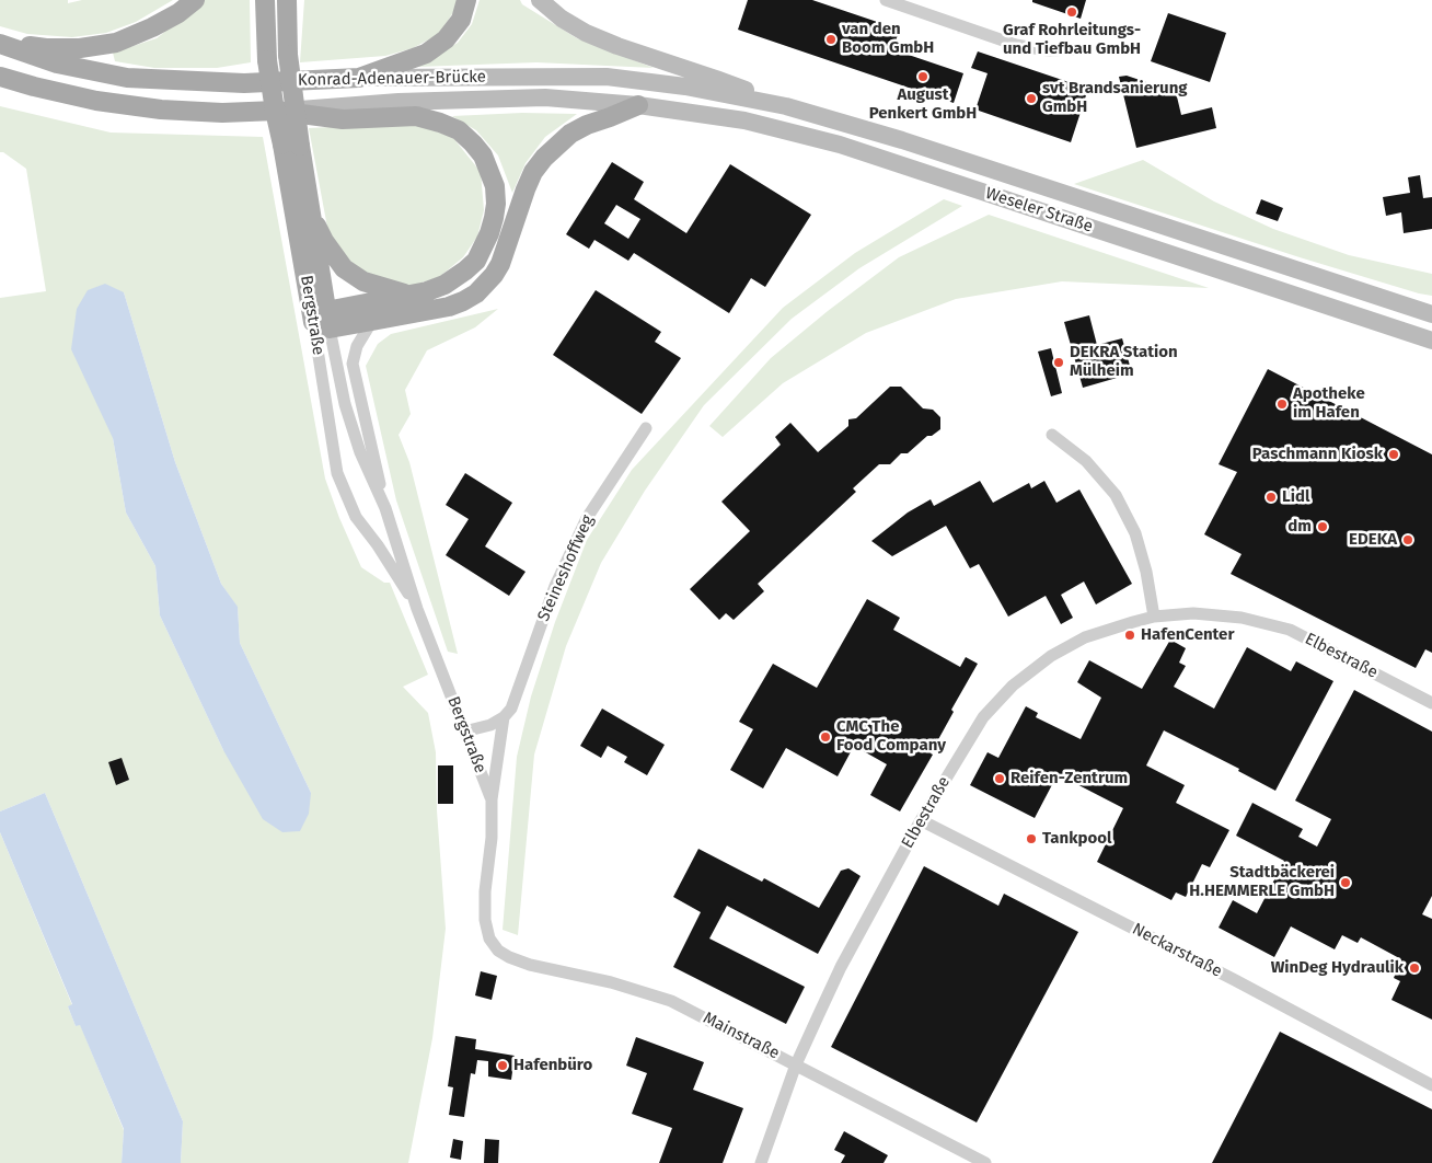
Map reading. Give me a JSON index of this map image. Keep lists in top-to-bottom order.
{
  "streets": {
    "main road": ["Konrad-Adenauer-Brücke", "Weseler Straße", "Bergstraße"],
    "street": [
      "Steineshoffweg",
      "Elbestraße",
      "Neckarstraße",
      "Mainstraße"
    ]
  },
  "crossings": [
    ["Konrad-Adenauer-Brücke", "Weseler Straße"],
    ["Bergstraße", "Steineshoffweg"],
    ["Steineshoffweg", "Mainstraße"],
    ["Elbestraße", "Neckarstraße"],
    ["Elbestraße", "Mainstraße"]
  ],
  "places": [
    "Graf Rohrleitungs- und Tiefbau GmbH",
    "van den Boom GmbH",
    "August Penkert GmbH",
    "svt Brandsanierung GmbH",
    "DEKRA Station Mülheim",
    "Apotheke im Hafen",
    "Paschmann Kiosk",
    "Lidl",
    "dm",
    "EDEKA",
    "HafenCenter",
    "CMC The Food Company",
    "Reifen-Zentrum",
    "Tankpool",
    "Stadtbäckerei H.HEMMERLE GmbH",
    "WinDeg Hydraulik",
    "Hafenbüro"
  ]
}
